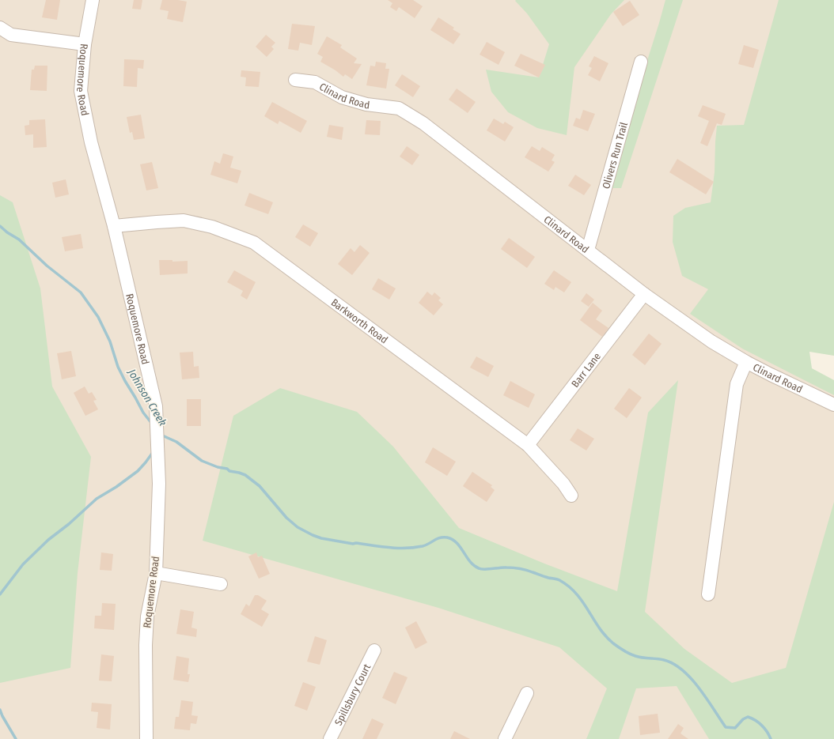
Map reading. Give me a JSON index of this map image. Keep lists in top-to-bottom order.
{
  "streets": {
    "street": [
      "Roquemore Road",
      "Clinard Road",
      "Olivers Run Trail",
      "Barkworth Road",
      "Barr Lane",
      "Spillsbury Court"
    ]
  },
  "crossings": [
    ["Roquemore Road", "Barkworth Road"],
    ["Clinard Road", "Olivers Run Trail"],
    ["Clinard Road", "Barr Lane"],
    ["Barkworth Road", "Barr Lane"]
  ],
  "water": ["Johnson Creek"]
}
